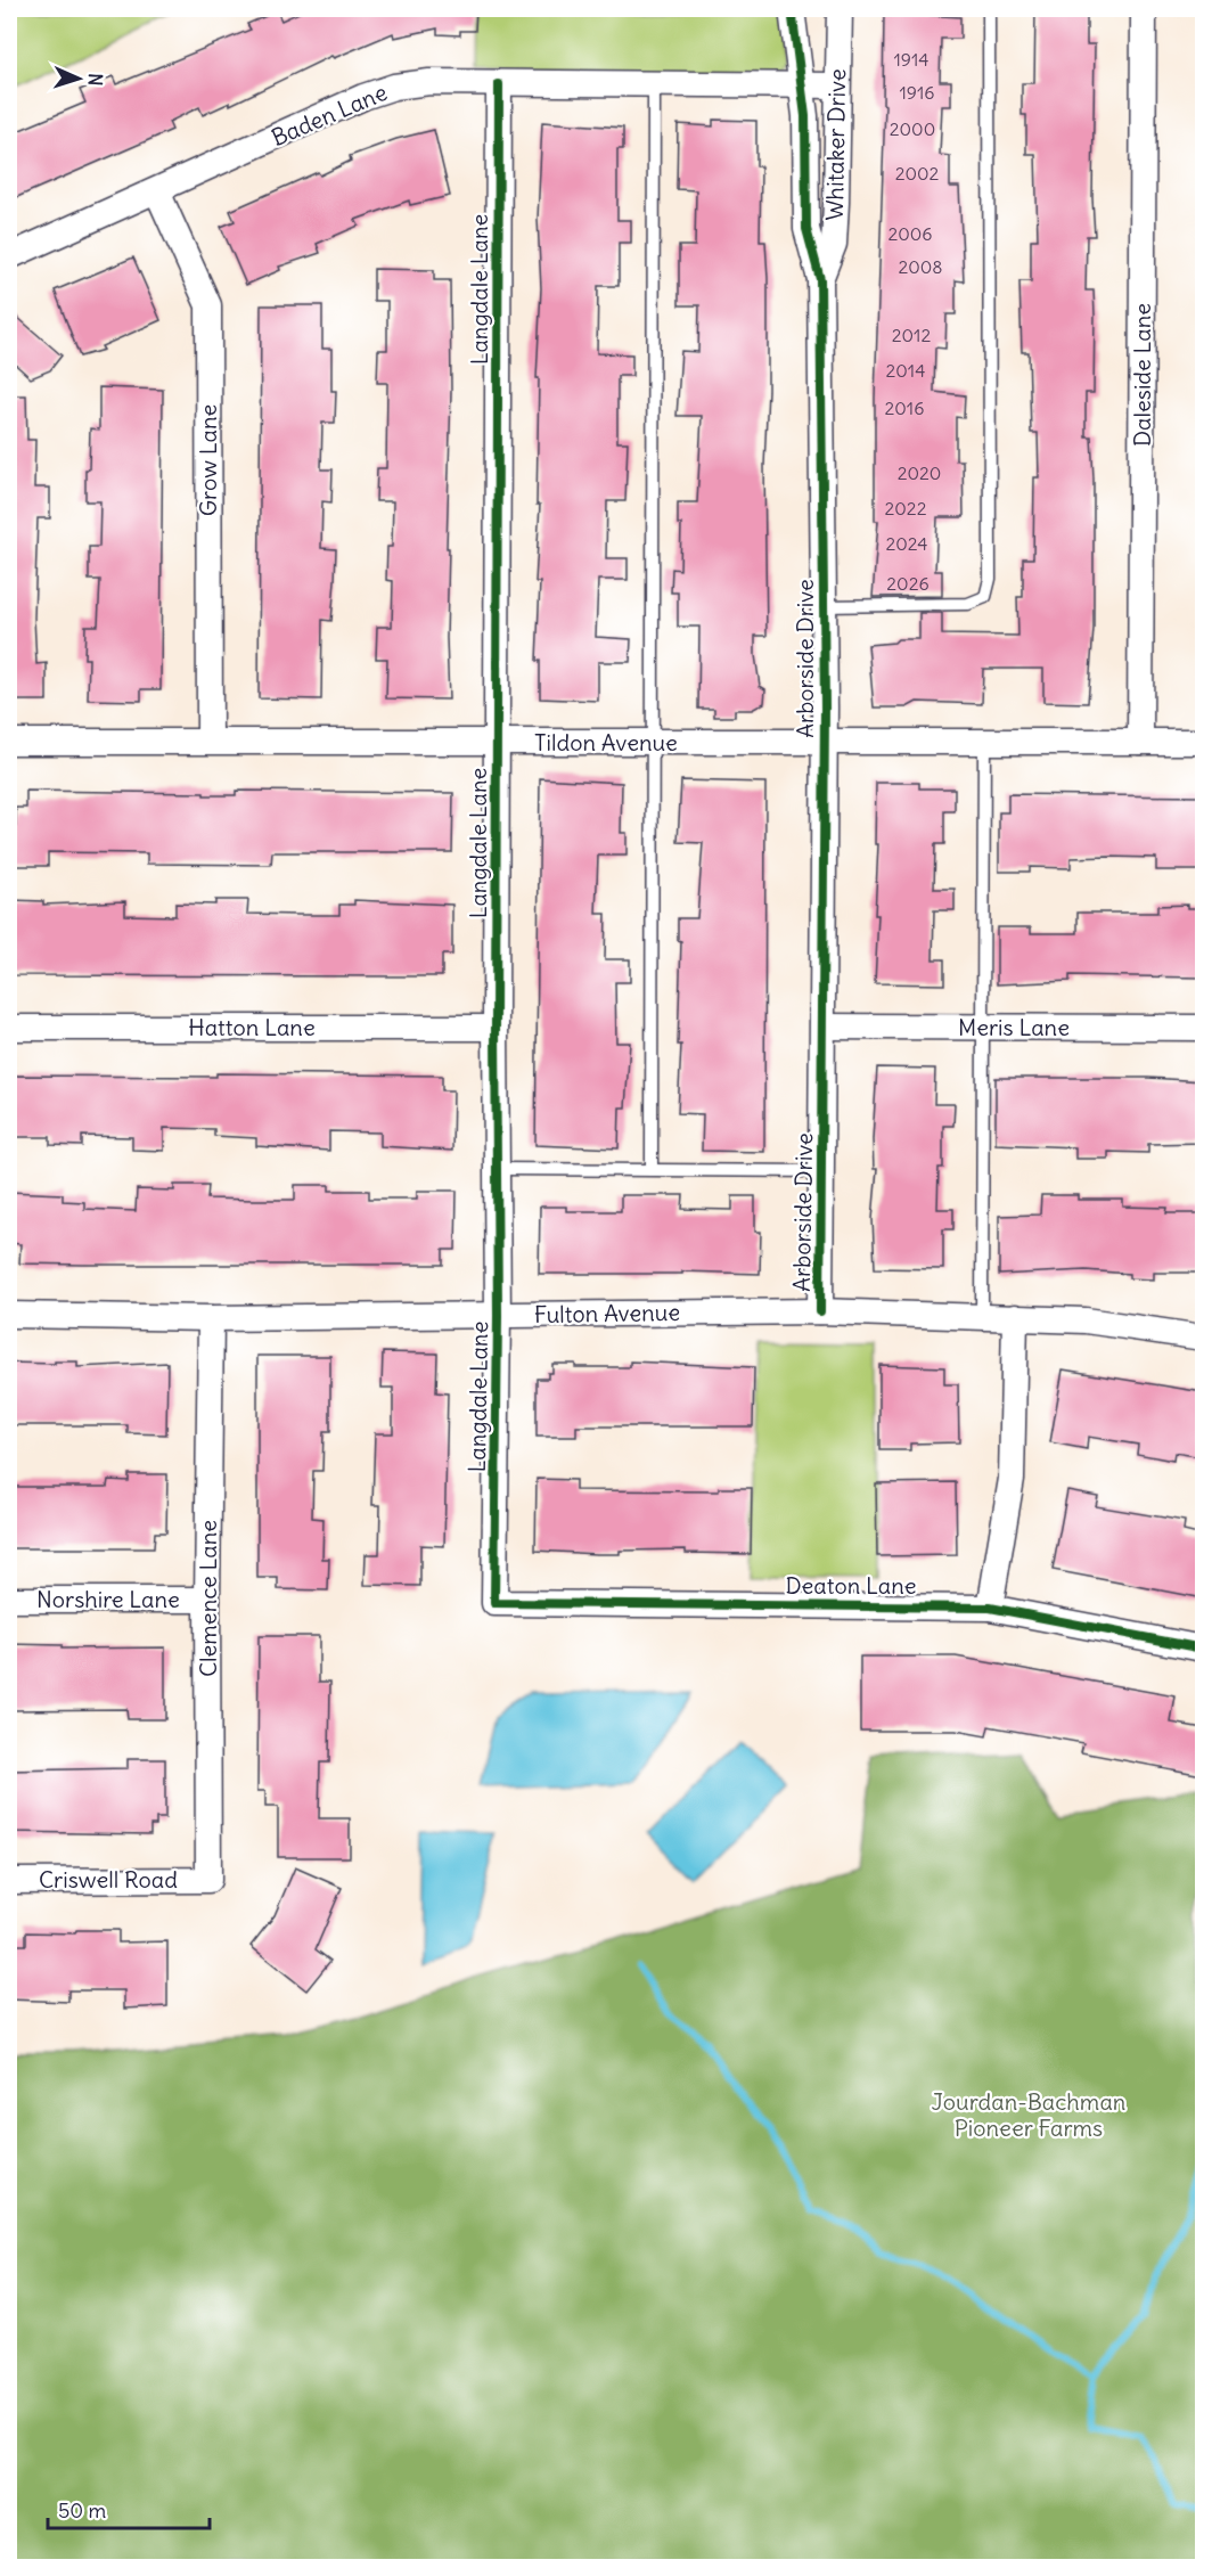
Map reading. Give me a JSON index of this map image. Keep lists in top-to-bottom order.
{
  "streets": {
    "street": [
      "Baden Lane",
      "Whitaker Drive",
      "Langdale Lane",
      "Daleside Lane",
      "Grow Lane",
      "Arborside Drive",
      "Tildon Avenue",
      "Hatton Lane",
      "Meris Lane",
      "Fulton Avenue",
      "Deaton Lane",
      "Clemence Lane",
      "Norshire Lane",
      "Criswell Road"
    ]
  },
  "crossings": [
    ["Baden Lane", "Whitaker Drive"],
    ["Baden Lane", "Langdale Lane"],
    ["Baden Lane", "Grow Lane"],
    ["Baden Lane", "Arborside Drive"],
    ["Whitaker Drive", "Arborside Drive"],
    ["Langdale Lane", "Tildon Avenue"],
    ["Langdale Lane", "Hatton Lane"],
    ["Langdale Lane", "Fulton Avenue"],
    ["Langdale Lane", "Deaton Lane"],
    ["Daleside Lane", "Tildon Avenue"],
    ["Grow Lane", "Tildon Avenue"],
    ["Arborside Drive", "Tildon Avenue"],
    ["Arborside Drive", "Meris Lane"],
    ["Arborside Drive", "Fulton Avenue"],
    ["Fulton Avenue", "Clemence Lane"],
    ["Clemence Lane", "Norshire Lane"],
    ["Clemence Lane", "Criswell Road"]
  ],
  "parks": ["Jourdan-Bachman Pioneer Farms"],
  "house_numbers": [
    "1914",
    "1916",
    "2000",
    "2002",
    "2006",
    "2008",
    "2012",
    "2014",
    "2016",
    "2020",
    "2022",
    "2024",
    "2026"
  ],
  "scale_bar": "50 m",
  "north": "right"
}
